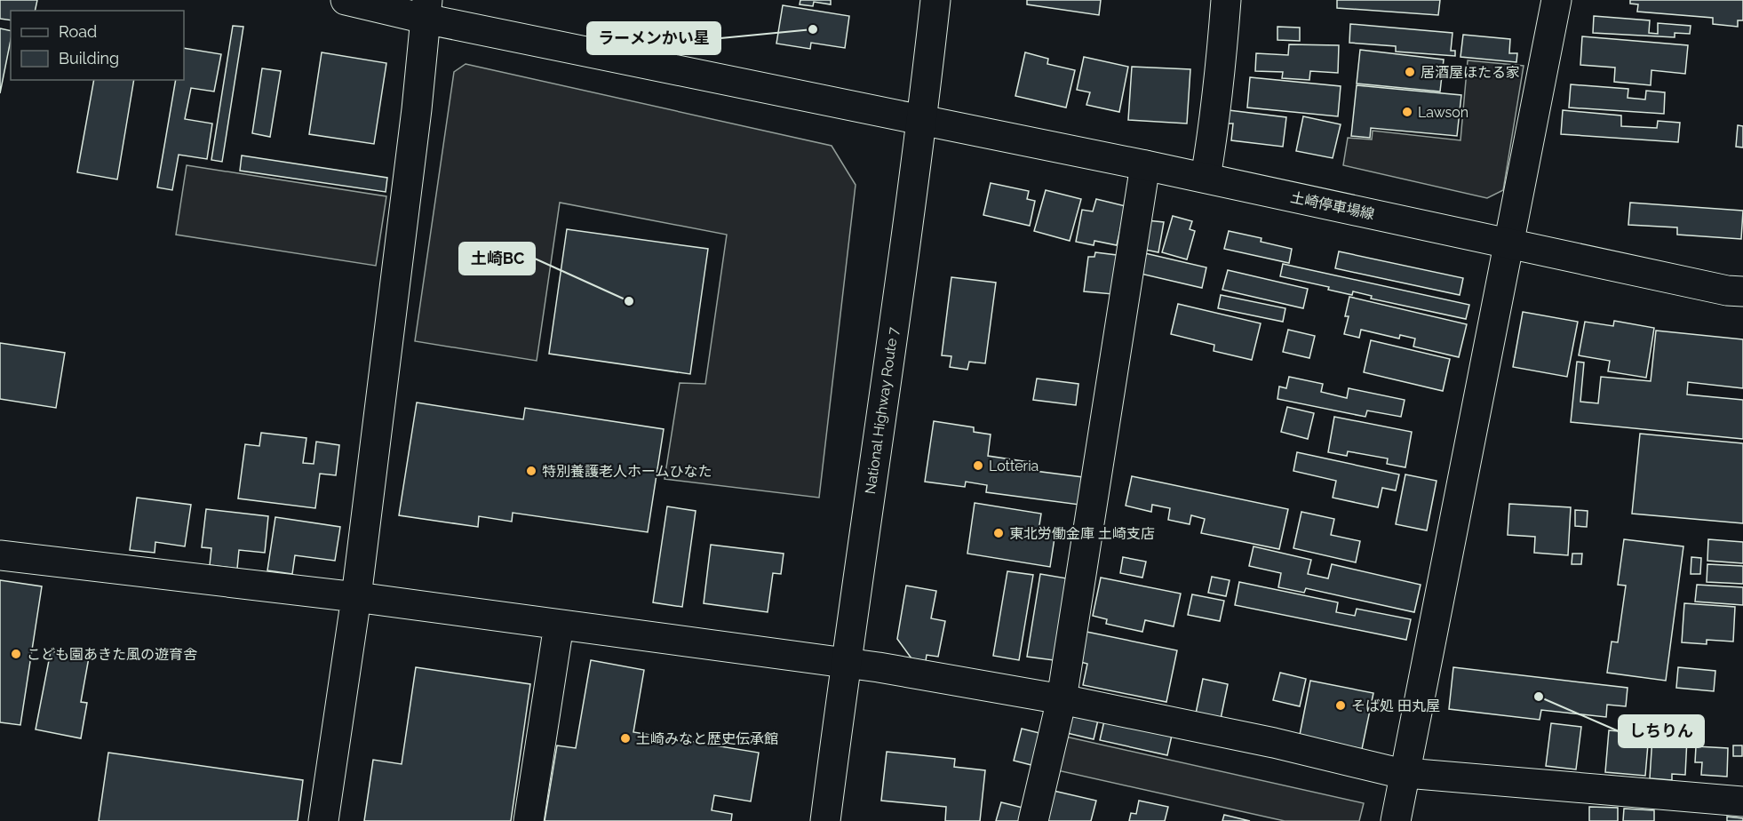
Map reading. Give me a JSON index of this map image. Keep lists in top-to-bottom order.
{
  "streets": {
    "main road": ["土崎停車場線", "National Highway Route 7"]
  },
  "crossings": [
    ["土崎停車場線", "National Highway Route 7"]
  ],
  "places": [
    "ラーメンかい星",
    "居酒屋ほたる家",
    "Lawson",
    "土崎BC",
    "Lotteria",
    "特別養護老人ホームひなた",
    "東北労働金庫 土崎支店",
    "こども園あきた風の遊育舎",
    "しちりん",
    "そば処 田丸屋",
    "土崎みなと歴史伝承館"
  ],
  "legend": ["Road", "Building"]
}
